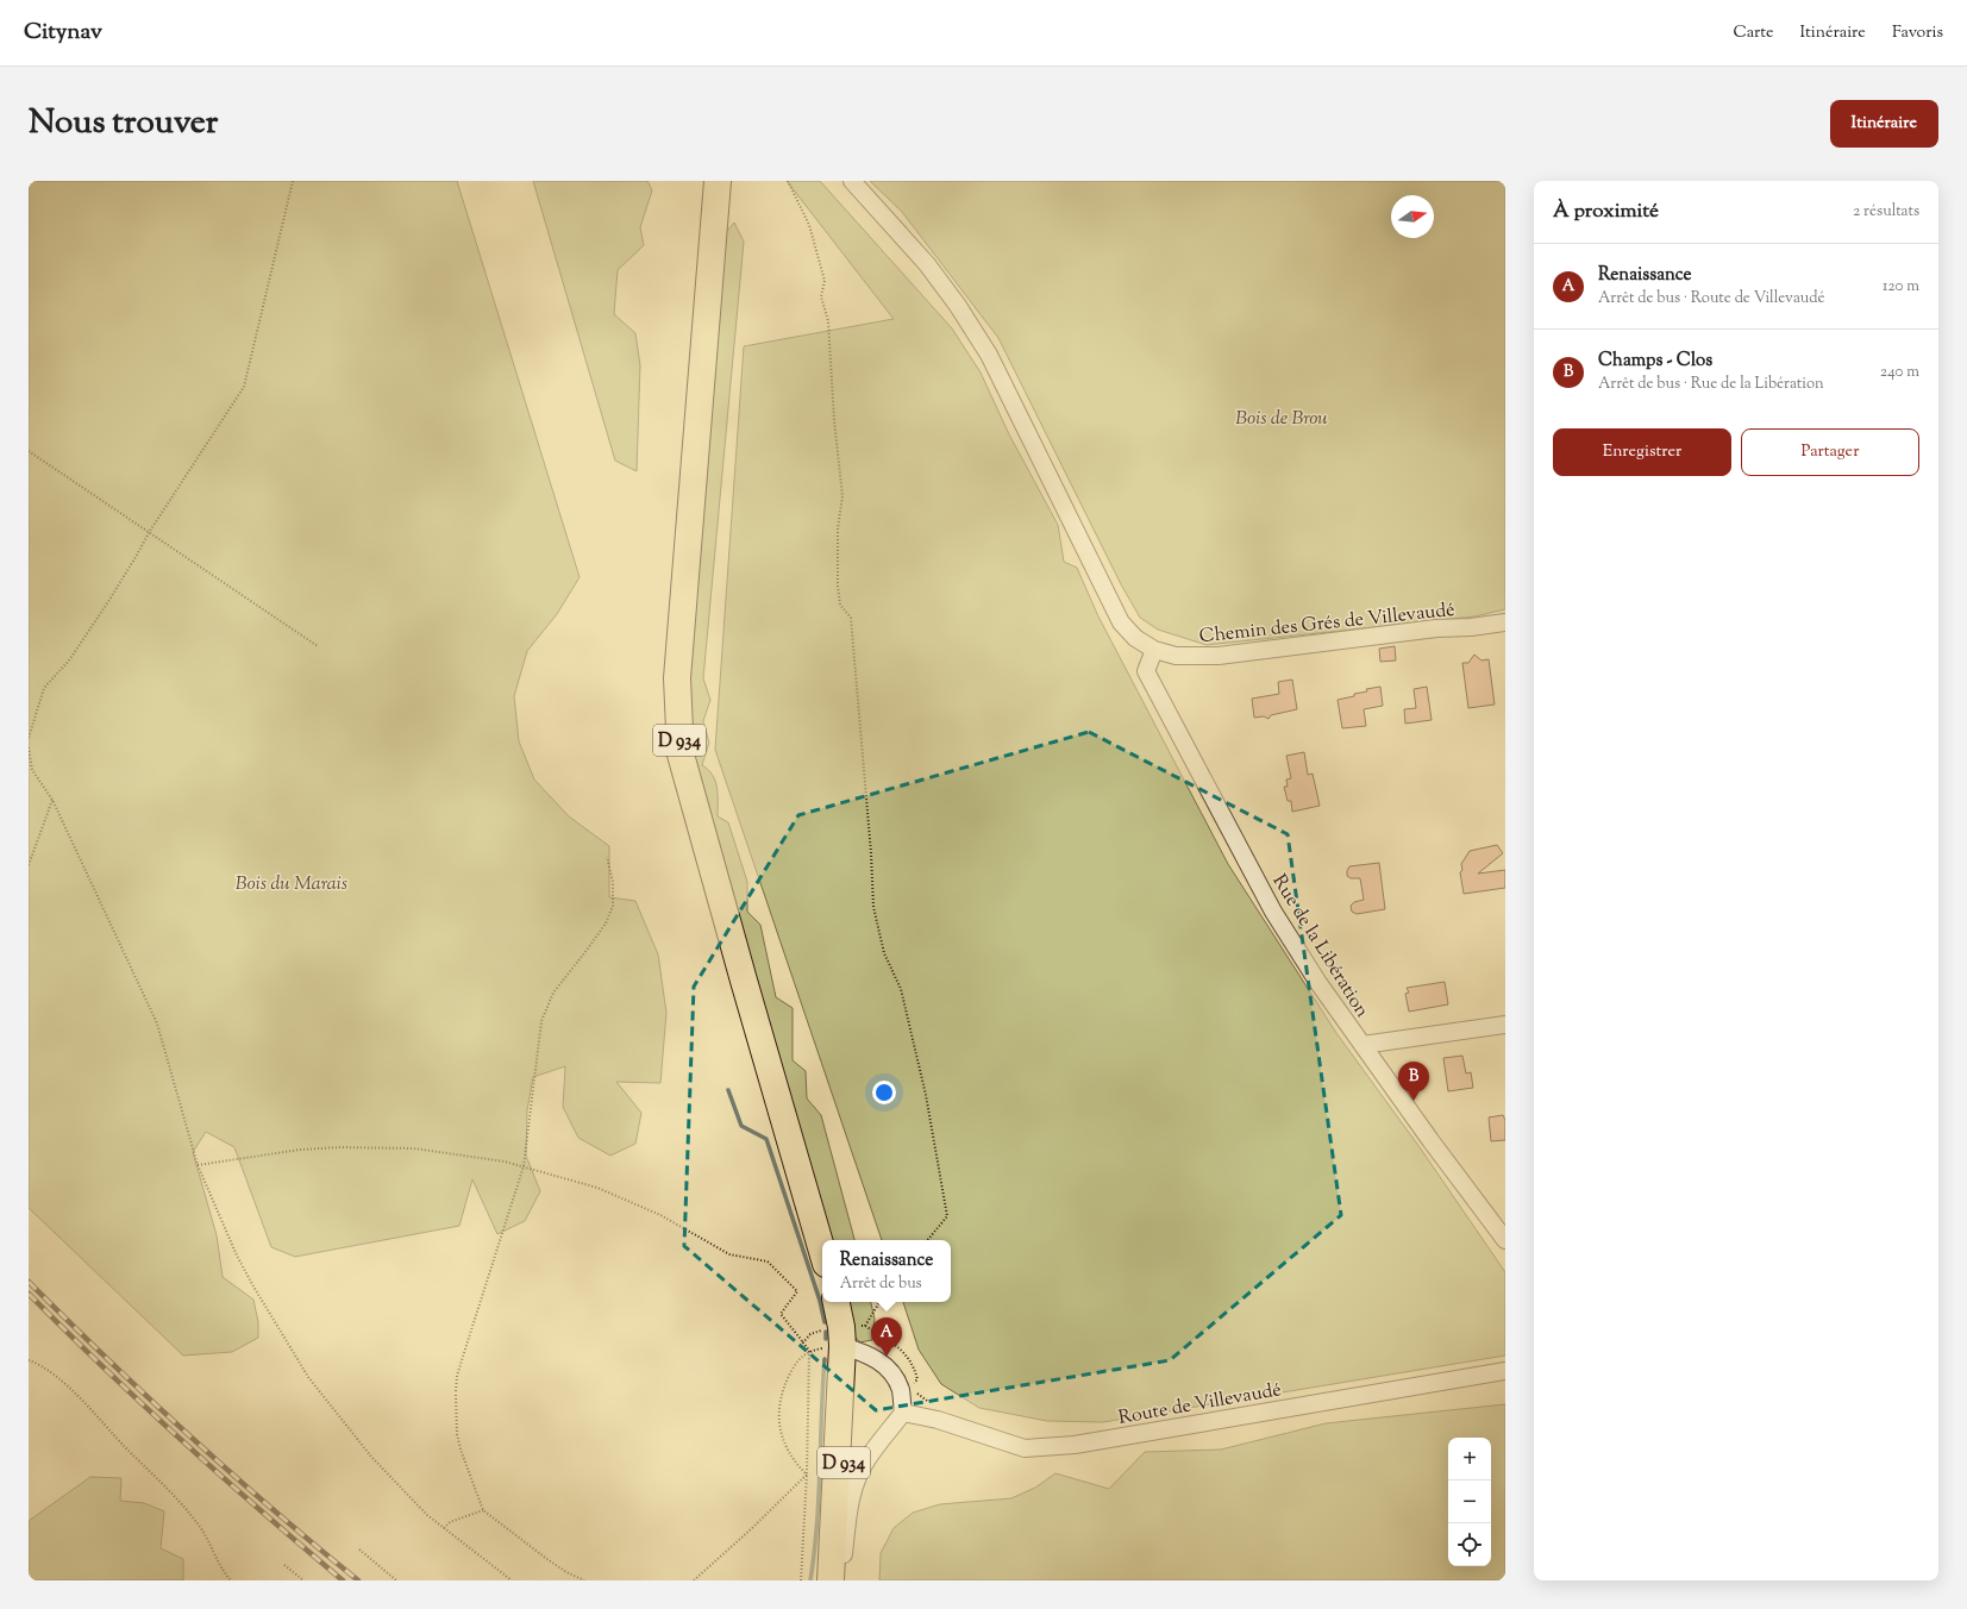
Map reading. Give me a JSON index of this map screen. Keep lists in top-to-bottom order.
{
  "streets": {
    "main road": ["D 934"],
    "street": ["Chemin des Grés de Villevaudé", "Rue de la Libération", "Route de Villevaudé"]
  },
  "crossings": [
    ["Chemin des Grés de Villevaudé", "Rue de la Libération"]
  ],
  "parks": ["Bois de Brou", "Bois du Marais"],
  "north": "right",
  "page": {
    "header": "Citynav",
    "nav": ["Carte", "Itinéraire", "Favoris"],
    "title": "Nous trouver",
    "buttons": [
      "Itinéraire",
      ["Enregistrer", "Partager"]
    ],
    "heading": ["À proximité", "2 résultats"],
    "list": [
      {
        "mark": "A",
        "name": "Renaissance",
        "note": "Arrêt de bus · Route de Villevaudé",
        "value": "120 m"
      },
      {
        "mark": "B",
        "name": "Champs - Clos",
        "note": "Arrêt de bus · Rue de la Libération",
        "value": "240 m"
      }
    ],
    "pins": ["B", "A"],
    "popup": ["Renaissance", "Arrêt de bus"],
    "map_buttons": ["+", "−"]
  }
}
